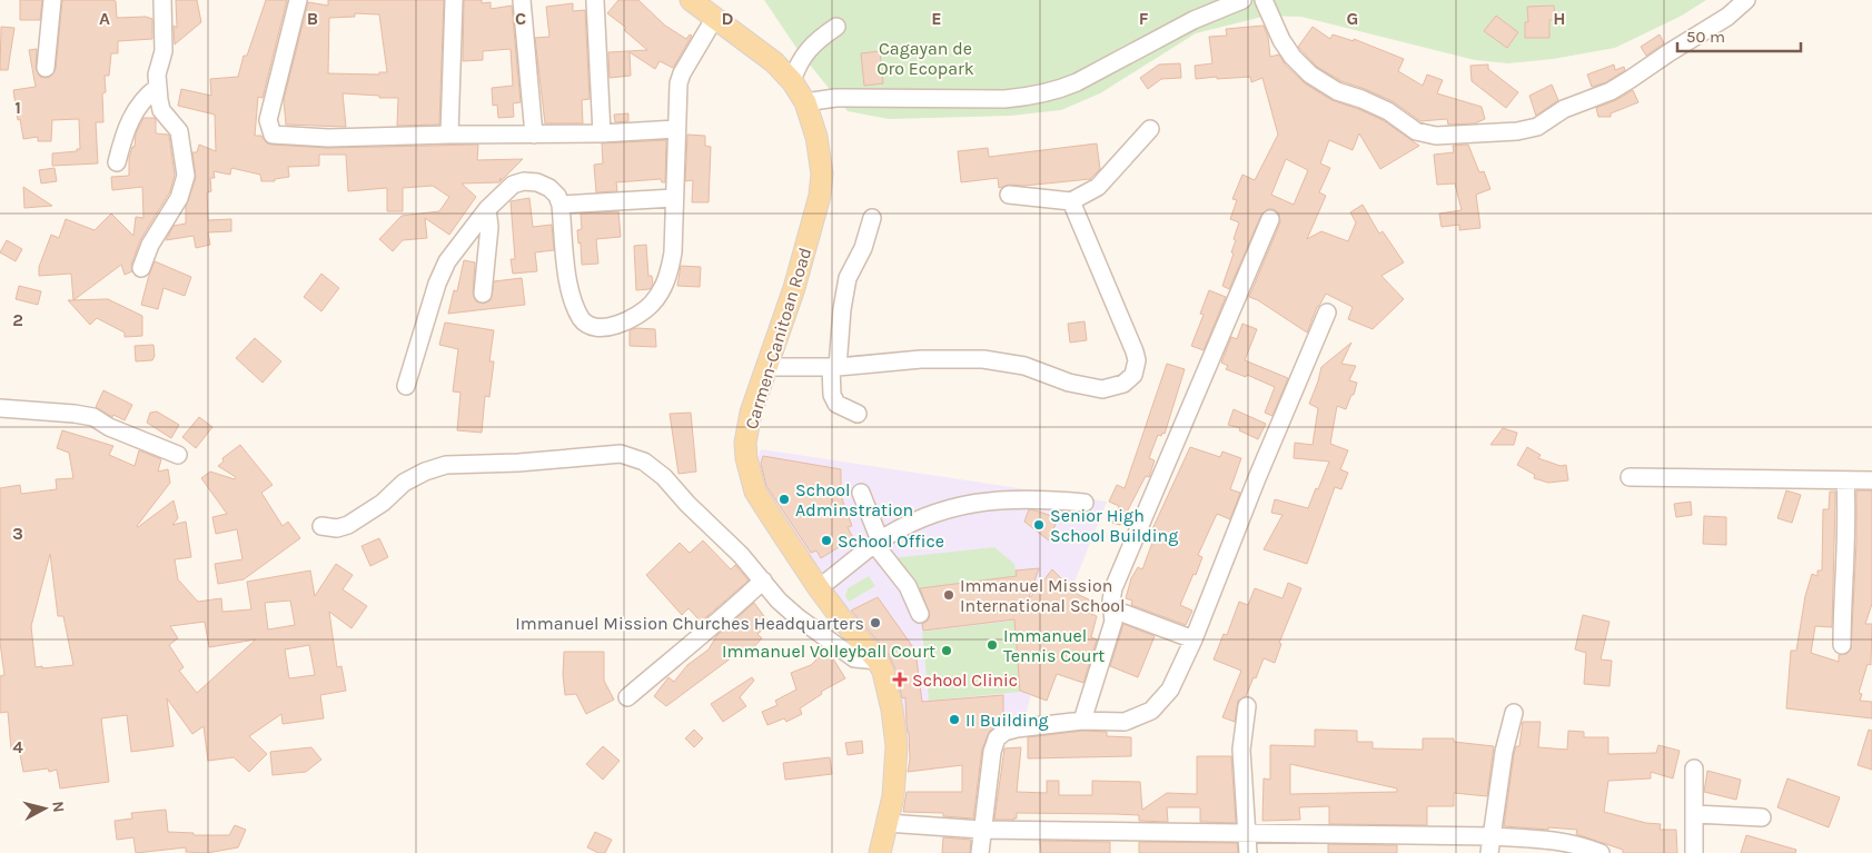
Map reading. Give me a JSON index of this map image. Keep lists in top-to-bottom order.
{
  "streets": {
    "main road": ["Carmen-Canitoan Road"]
  },
  "parks": ["Cagayan de Oro Ecopark"],
  "places": {
    "other": [
      "School Adminstration",
      "Senior High School Building",
      "School Office",
      "Immanuel Mission International School",
      "Immanuel Mission Churches Headquarters",
      "Immanuel Tennis Court",
      "Immanuel Volleyball Court",
      "II Building"
    ],
    "health": ["School Clinic"]
  },
  "scale_bar": "50 m",
  "north": "right",
  "grid": {
    "columns": [
      "A",
      "B",
      "C",
      "D",
      "E",
      "F",
      "G",
      "H"
    ],
    "rows": [
      "1",
      "2",
      "3",
      "4"
    ]
  }
}
